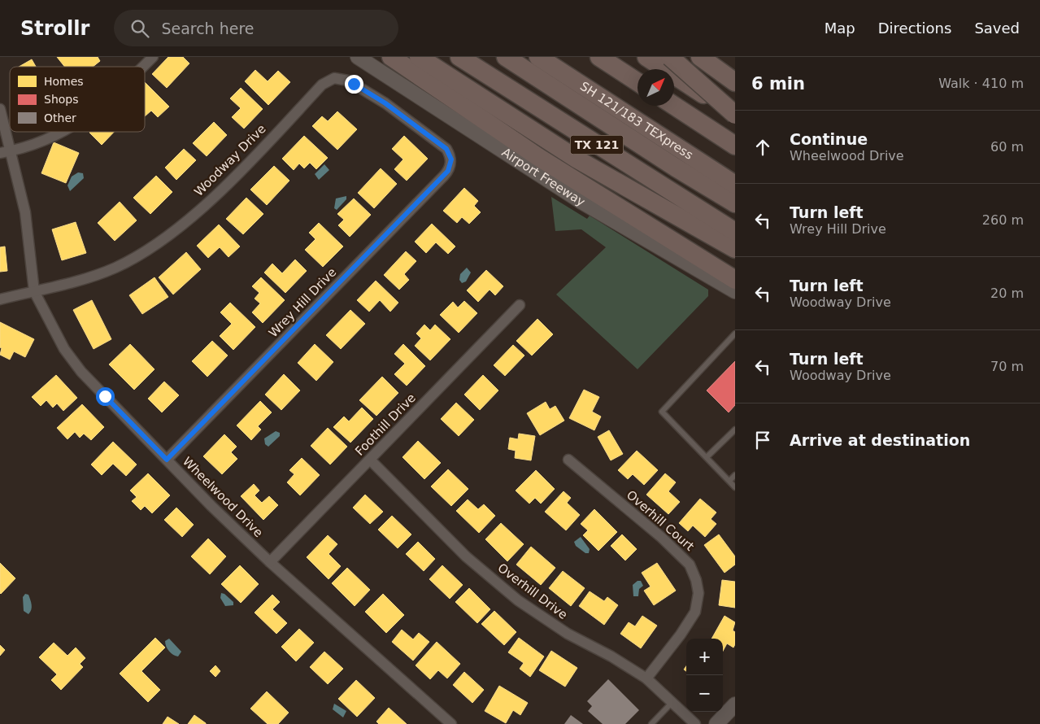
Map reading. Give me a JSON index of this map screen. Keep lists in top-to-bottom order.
{
  "streets": {
    "highway": ["SH 121/183 TEXpress", "TX 121"],
    "main road": ["Airport Freeway"],
    "street": [
      "Woodway Drive",
      "Wrey Hill Drive",
      "Foothill Drive",
      "Wheelwood Drive",
      "Overhill Court",
      "Overhill Drive"
    ]
  },
  "crossings": [
    ["Woodway Drive", "Wrey Hill Drive"],
    ["Woodway Drive", "Wheelwood Drive"],
    ["Wrey Hill Drive", "Wheelwood Drive"],
    ["Foothill Drive", "Wheelwood Drive"],
    ["Foothill Drive", "Overhill Drive"],
    ["Overhill Court", "Overhill Drive"]
  ],
  "legend": ["Homes", "Shops", "Other"],
  "north": "top right",
  "page": {
    "header": "Strollr",
    "search": "Search here",
    "nav": ["Map", "Directions", "Saved"],
    "heading": ["6 min", "Walk · 410 m"],
    "list": [
      ["Continue", "Wheelwood Drive", "60 m"],
      ["Turn left", "Wrey Hill Drive", "260 m"],
      ["Turn left", "Woodway Drive", "20 m"],
      ["Turn left", "Woodway Drive", "70 m"],
      "Arrive at destination"
    ],
    "map_buttons": ["+", "−"]
  }
}
